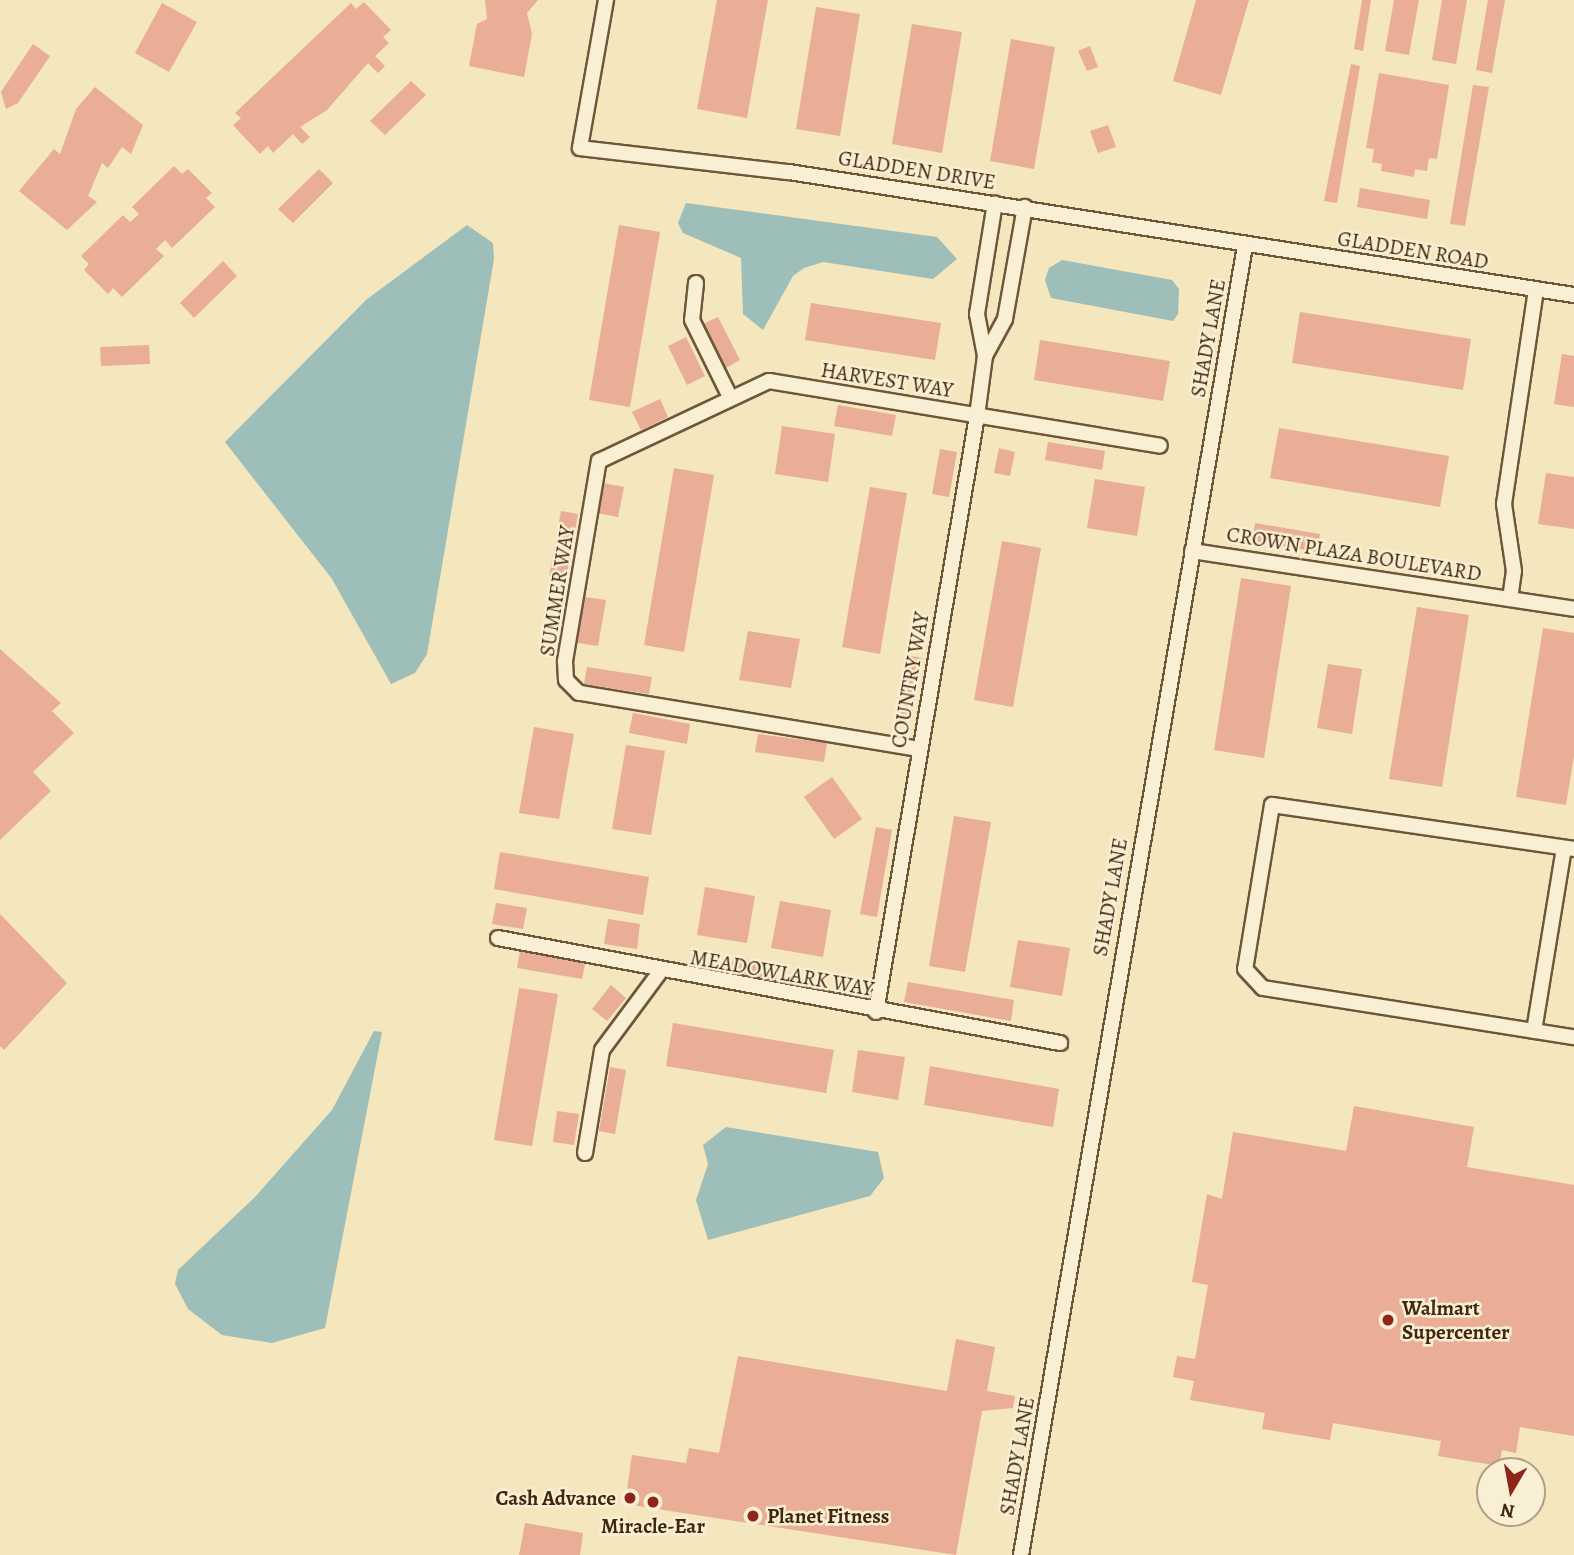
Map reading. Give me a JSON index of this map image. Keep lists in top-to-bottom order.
{
  "streets": {
    "street": [
      "GLADDEN DRIVE",
      "GLADDEN ROAD",
      "SHADY LANE",
      "HARVEST WAY",
      "CROWN PLAZA BOULEVARD",
      "SUMMER WAY",
      "COUNTRY WAY",
      "MEADOWLARK WAY"
    ]
  },
  "crossings": [
    ["GLADDEN DRIVE", "GLADDEN ROAD"],
    ["GLADDEN DRIVE", "SHADY LANE"],
    ["GLADDEN ROAD", "SHADY LANE"],
    ["GLADDEN ROAD", "CROWN PLAZA BOULEVARD"],
    ["SHADY LANE", "CROWN PLAZA BOULEVARD"],
    ["HARVEST WAY", "SUMMER WAY"],
    ["HARVEST WAY", "COUNTRY WAY"],
    ["SUMMER WAY", "COUNTRY WAY"],
    ["COUNTRY WAY", "MEADOWLARK WAY"]
  ],
  "places": [
    "Walmart Supercenter",
    "Cash Advance",
    "Miracle-Ear",
    "Planet Fitness"
  ],
  "north": "bottom"
}
